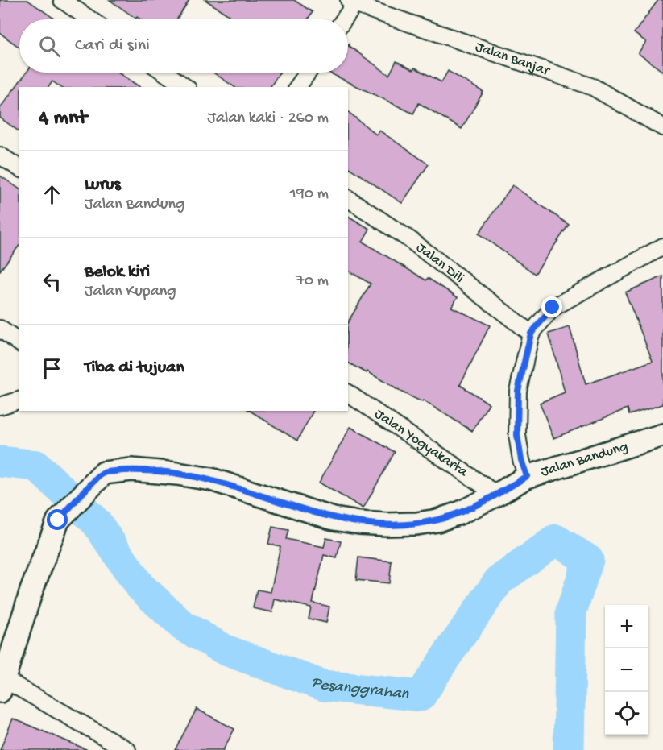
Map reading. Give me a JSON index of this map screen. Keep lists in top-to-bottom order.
{
  "streets": {
    "street": [
      "Jalan Banjar",
      "Jalan Dili",
      "Jalan Yogyakarta",
      "Jalan Bandung"
    ]
  },
  "crossings": [
    ["Jalan Yogyakarta", "Jalan Bandung"]
  ],
  "water": ["Pesanggrahan"],
  "page": {
    "search": "Cari di sini",
    "heading": ["4 mnt", "Jalan kaki · 260 m"],
    "list": [
      ["Lurus", "Jalan Bandung", "190 m"],
      ["Belok kiri", "Jalan Kupang", "70 m"],
      "Tiba di tujuan"
    ],
    "map_buttons": ["+", "−"]
  }
}
